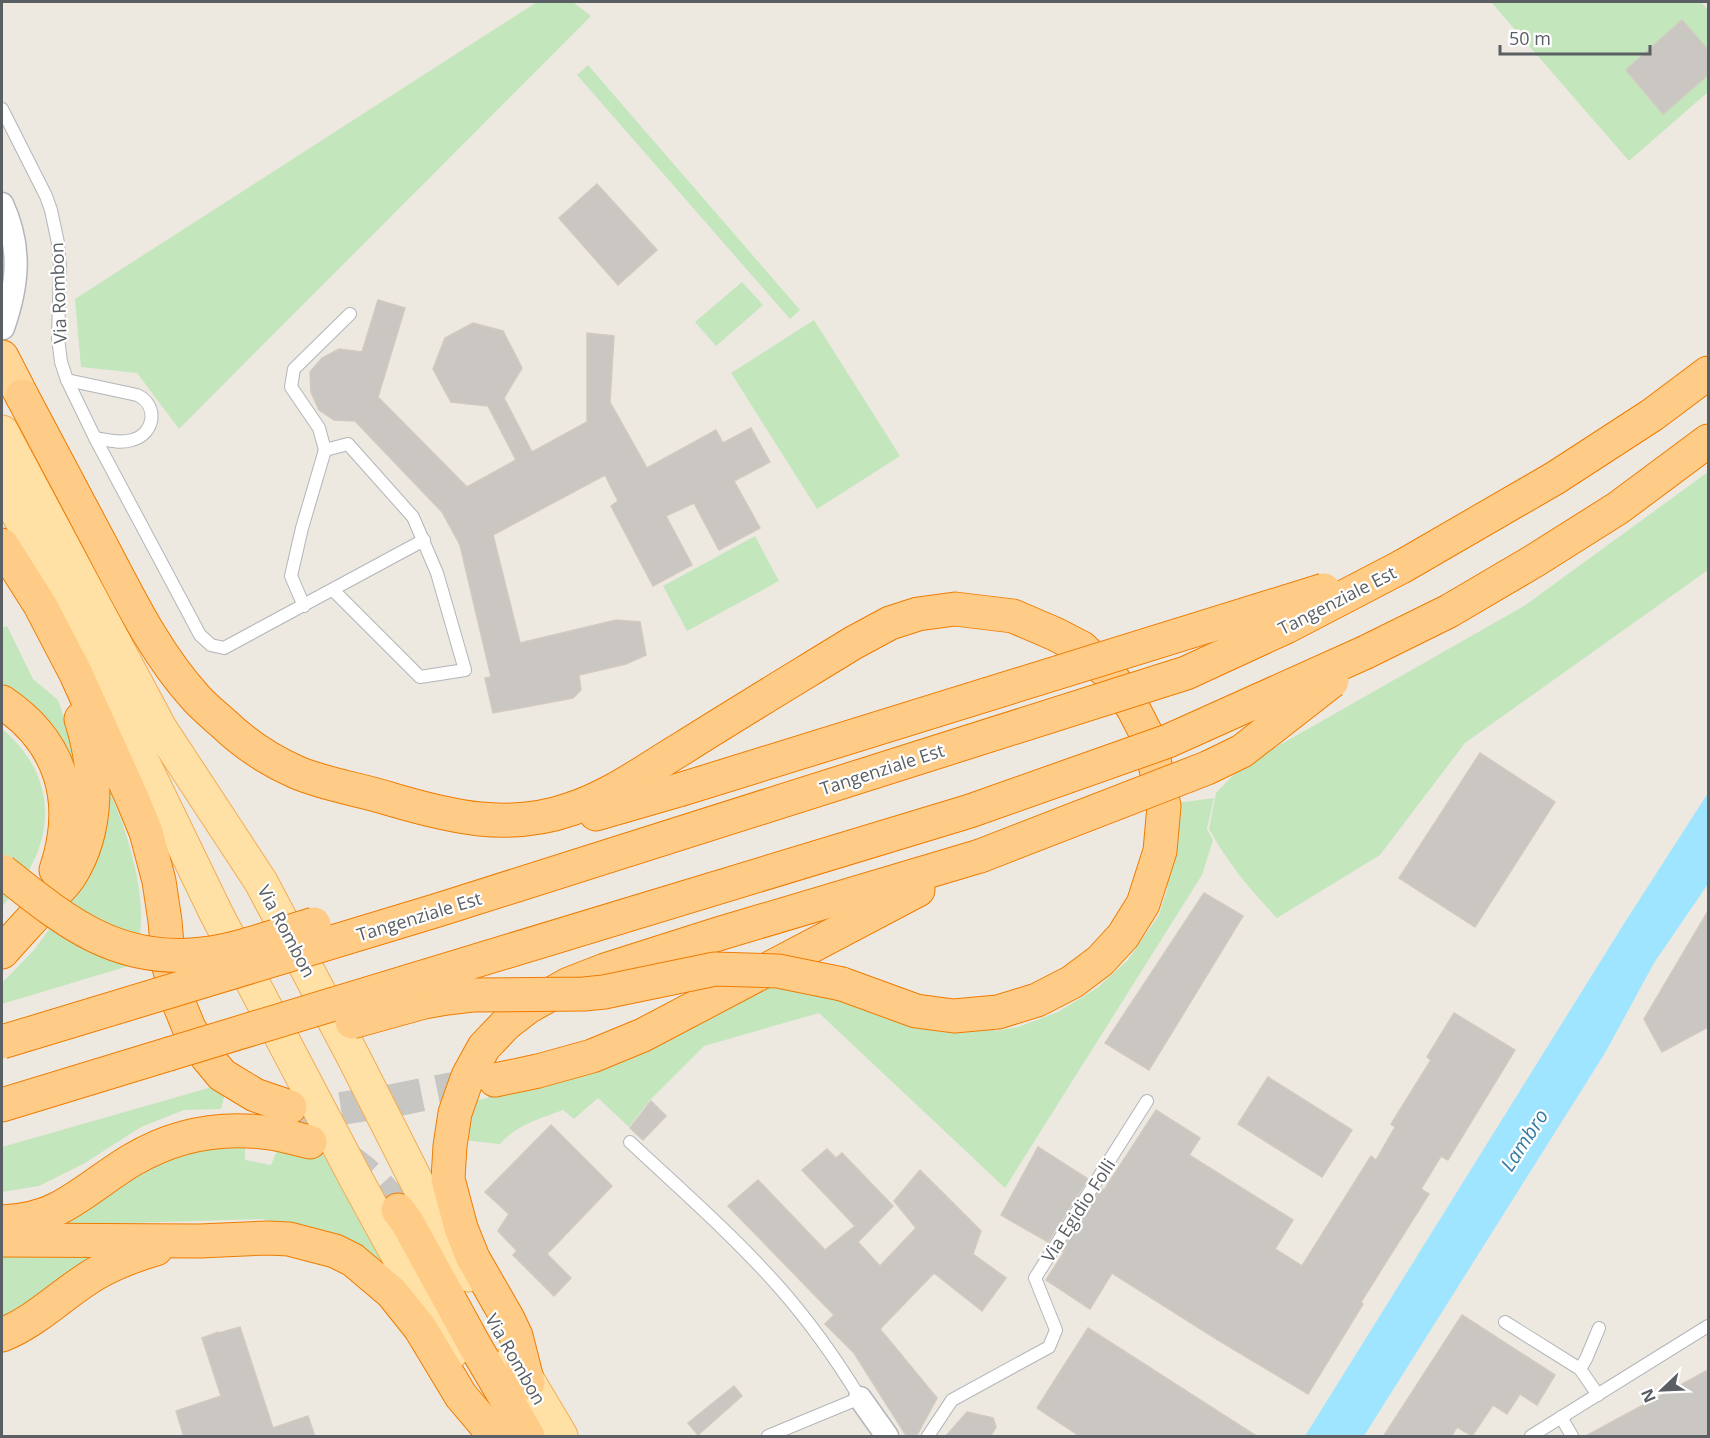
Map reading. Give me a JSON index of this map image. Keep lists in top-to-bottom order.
{
  "streets": {
    "highway": ["Tangenziale Est"],
    "main road": ["Via Rombon"],
    "lane": ["Via Egidio Folli"]
  },
  "water": ["Lambro"],
  "scale_bar": "50 m",
  "north": "bottom left"
}
